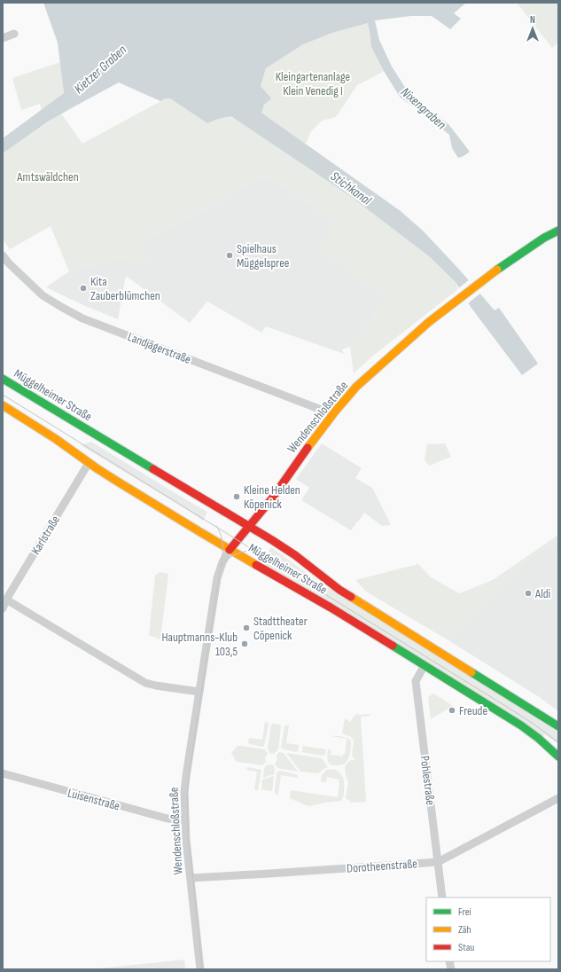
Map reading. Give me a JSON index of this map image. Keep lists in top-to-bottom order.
{
  "streets": {
    "main road": ["Müggelheimer Straße", "Wendenschloßstraße"],
    "street": [
      "Landjägerstraße",
      "Karlstraße",
      "Pohlestraße",
      "Luisenstraße",
      "Dorotheenstraße"
    ]
  },
  "crossings": [
    ["Landjägerstraße", "Wendenschloßstraße"],
    ["Müggelheimer Straße", "Wendenschloßstraße"],
    ["Müggelheimer Straße", "Karlstraße"],
    ["Müggelheimer Straße", "Pohlestraße"],
    ["Wendenschloßstraße", "Luisenstraße"],
    ["Wendenschloßstraße", "Dorotheenstraße"],
    ["Pohlestraße", "Dorotheenstraße"]
  ],
  "water": ["Kietzer Graben", "Nixengraben", "Stichkanal"],
  "parks": ["Kleingartenanlage Klein Venedig I", "Amtswäldchen"],
  "places": [
    "Spielhaus Müggelspree",
    "Kita Zauberblümchen",
    "Kleine Helden Köpenick",
    "Aldi",
    "Stadttheater Cöpenick",
    "Hauptmanns-Klub 103,5",
    "Freude"
  ],
  "legend": ["Frei", "Zäh", "Stau"],
  "north": "top"
}
